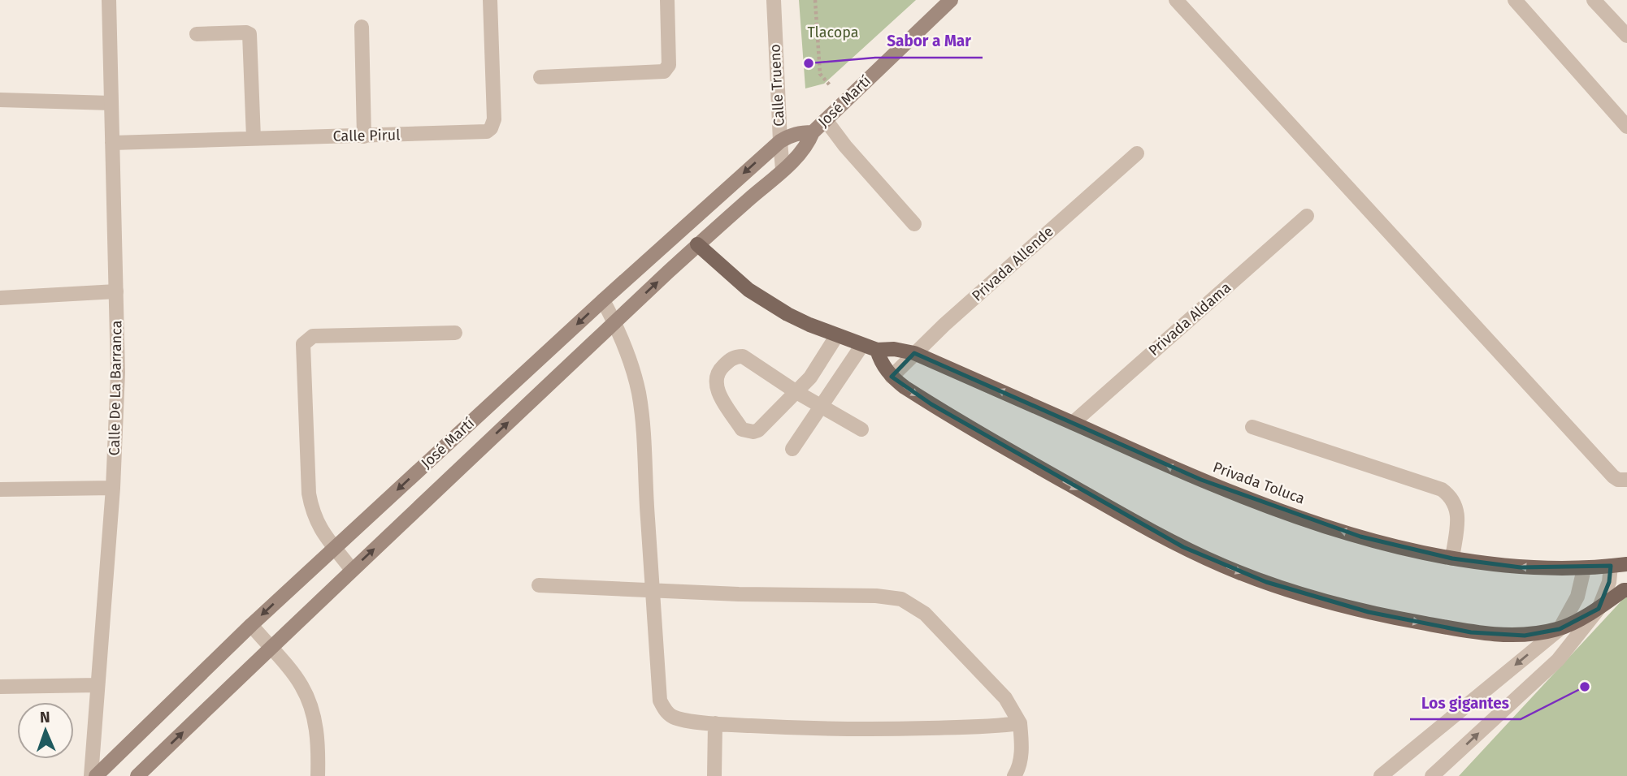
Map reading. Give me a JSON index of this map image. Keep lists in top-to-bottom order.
{
  "streets": {
    "main road": ["José Martí", "Privada Toluca"],
    "street": [
      "Calle Trueno",
      "Calle Pirul",
      "Privada Allende",
      "Privada Aldama",
      "Calle De La Barranca"
    ]
  },
  "crossings": [
    ["Calle Trueno", "José Martí"],
    ["José Martí", "Privada Toluca"],
    ["Calle Pirul", "Calle De La Barranca"],
    ["Privada Allende", "Privada Toluca"],
    ["Privada Aldama", "Privada Toluca"]
  ],
  "parks": ["Tlacopa"],
  "places": ["Sabor a Mar", "Los gigantes"],
  "north": "top"
}
